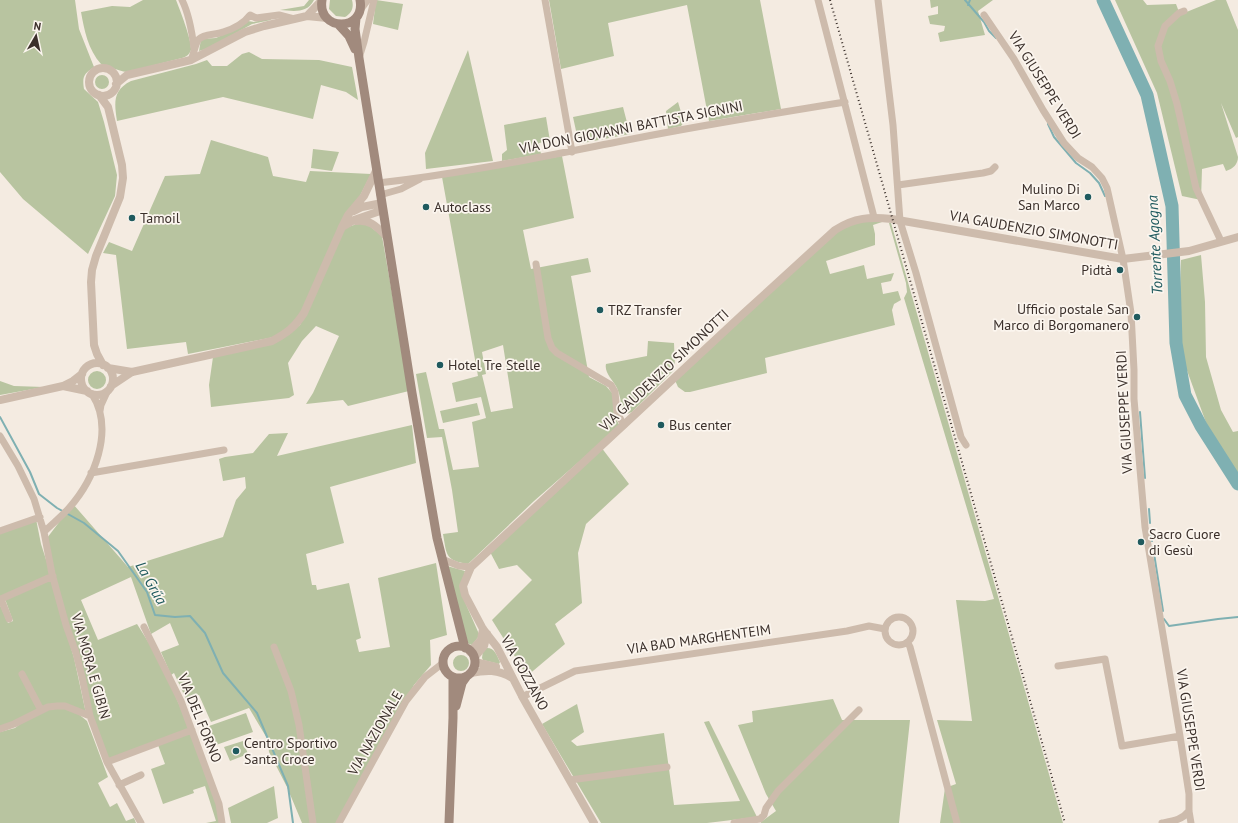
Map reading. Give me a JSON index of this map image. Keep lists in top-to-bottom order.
{
  "streets": {
    "street": [
      "VIA GIUSEPPE VERDI",
      "VIA DON GIOVANNI BATTISTA SIGNINI",
      "VIA GAUDENZIO SIMONOTTI",
      "VIA BAD MARGHENTEIM",
      "VIA MORA E GIBIN",
      "VIA GOZZANO",
      "VIA DEL FORNO",
      "VIA NAZIONALE"
    ]
  },
  "crossings": [
    ["VIA GIUSEPPE VERDI", "VIA GAUDENZIO SIMONOTTI"],
    ["VIA GAUDENZIO SIMONOTTI", "VIA GOZZANO"],
    ["VIA BAD MARGHENTEIM", "VIA GOZZANO"]
  ],
  "water": ["Torrente Agogna", "La Grűa"],
  "places": [
    "Mulino Di San Marco",
    "Autoclass",
    "Tamoil",
    "Pidtà",
    "TRZ Transfer",
    "Ufficio postale San Marco di Borgomanero",
    "Hotel Tre Stelle",
    "Bus center",
    "Sacro Cuore di Gesù",
    "Centro Sportivo Santa Croce"
  ],
  "north": "top"
}
